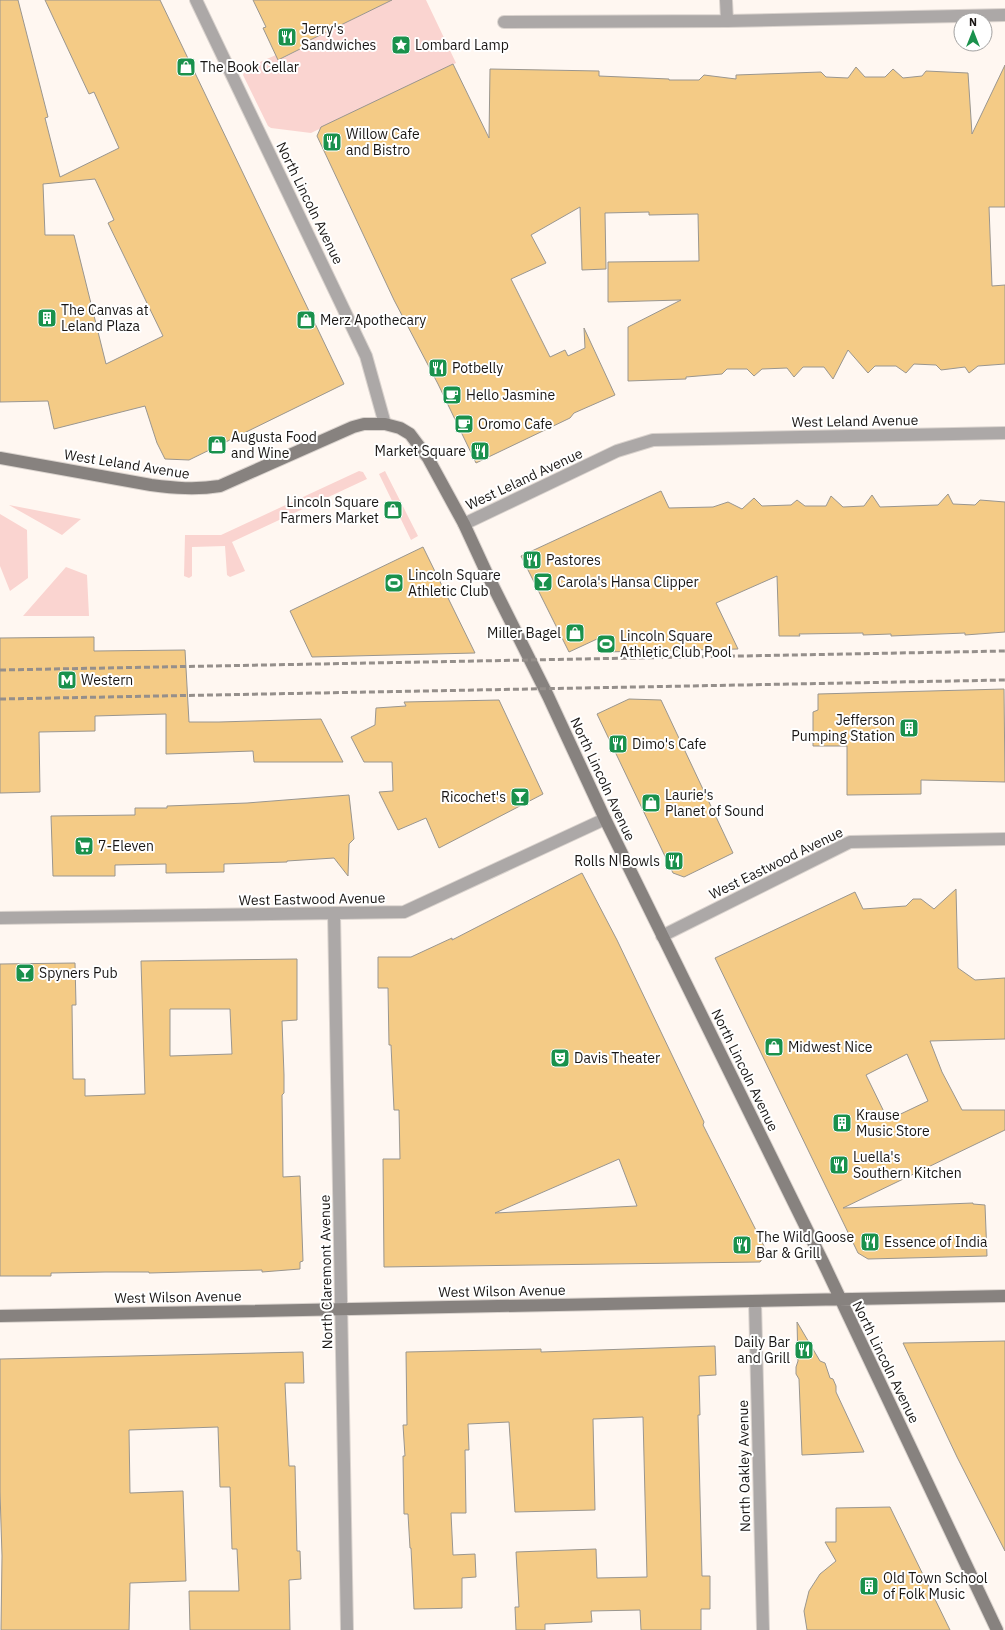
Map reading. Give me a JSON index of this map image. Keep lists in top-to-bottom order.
{
  "streets": {
    "main road": ["North Lincoln Avenue", "West Leland Avenue", "West Wilson Avenue"],
    "street": ["West Eastwood Avenue", "North Claremont Avenue", "North Oakley Avenue"]
  },
  "crossings": [
    ["North Lincoln Avenue", "West Leland Avenue"],
    ["North Lincoln Avenue", "West Eastwood Avenue"],
    ["North Lincoln Avenue", "West Wilson Avenue"],
    ["West Eastwood Avenue", "North Claremont Avenue"],
    ["North Claremont Avenue", "West Wilson Avenue"],
    ["West Wilson Avenue", "North Oakley Avenue"]
  ],
  "places": {
    "restaurant": [
      "Jerry's Sandwiches",
      "Willow Cafe and Bistro",
      "Potbelly",
      "Market Square",
      "Pastores",
      "Dimo's Cafe",
      "Rolls N Bowls",
      "Luella's Southern Kitchen",
      "Essence of India",
      "The Wild Goose Bar & Grill",
      "Daily Bar and Grill"
    ],
    "place": ["Lombard Lamp"],
    "shop": [
      "The Book Cellar",
      "Merz Apothecary",
      "Augusta Food and Wine",
      "Lincoln Square Farmers Market",
      "Miller Bagel",
      "Laurie's Planet of Sound",
      "Midwest Nice"
    ],
    "building": [
      "The Canvas at Leland Plaza",
      "Jefferson Pumping Station",
      "Krause Music Store",
      "Old Town School of Folk Music"
    ],
    "cafe": ["Hello Jasmine", "Oromo Cafe"],
    "bar": ["Carola's Hansa Clipper", "Ricochet's", "Spyners Pub"],
    "sports": ["Lincoln Square Athletic Club", "Lincoln Square Athletic Club Pool"],
    "metro station": ["Western"],
    "supermarket": ["7-Eleven"],
    "theatre": ["Davis Theater"]
  },
  "north": "top"
}
